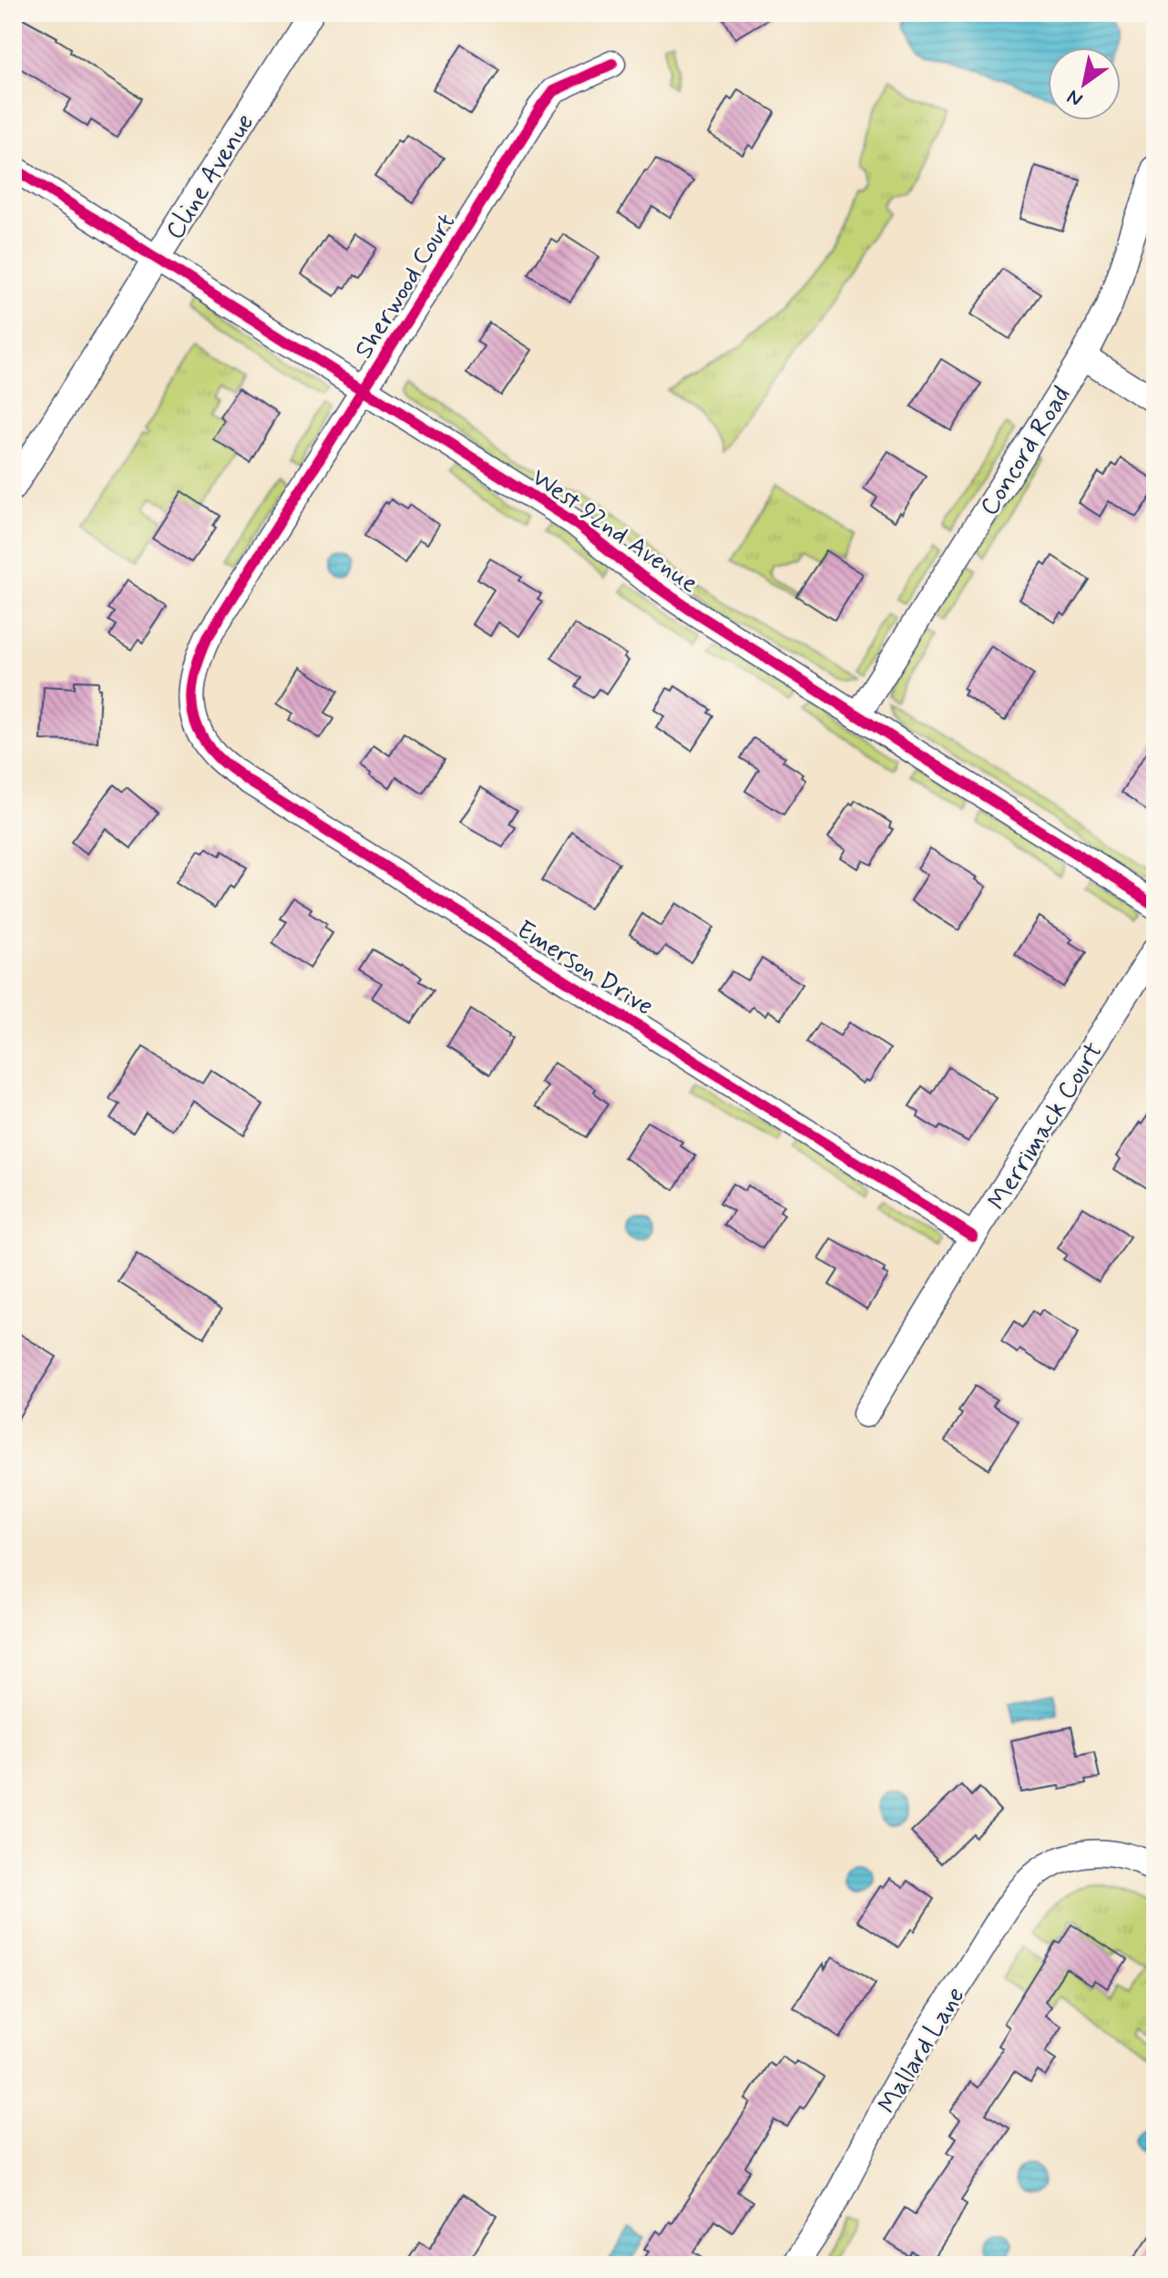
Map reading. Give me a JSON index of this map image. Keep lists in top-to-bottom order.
{
  "streets": {
    "street": [
      "Cline Avenue",
      "Sherwood Court",
      "Concord Road",
      "West 92nd Avenue",
      "Emerson Drive",
      "Merrimack Court",
      "Mallard Lane"
    ]
  },
  "crossings": [
    ["Cline Avenue", "West 92nd Avenue"],
    ["Sherwood Court", "West 92nd Avenue"],
    ["Sherwood Court", "Emerson Drive"],
    ["Concord Road", "West 92nd Avenue"],
    ["Emerson Drive", "Merrimack Court"]
  ],
  "north": "bottom left"
}
